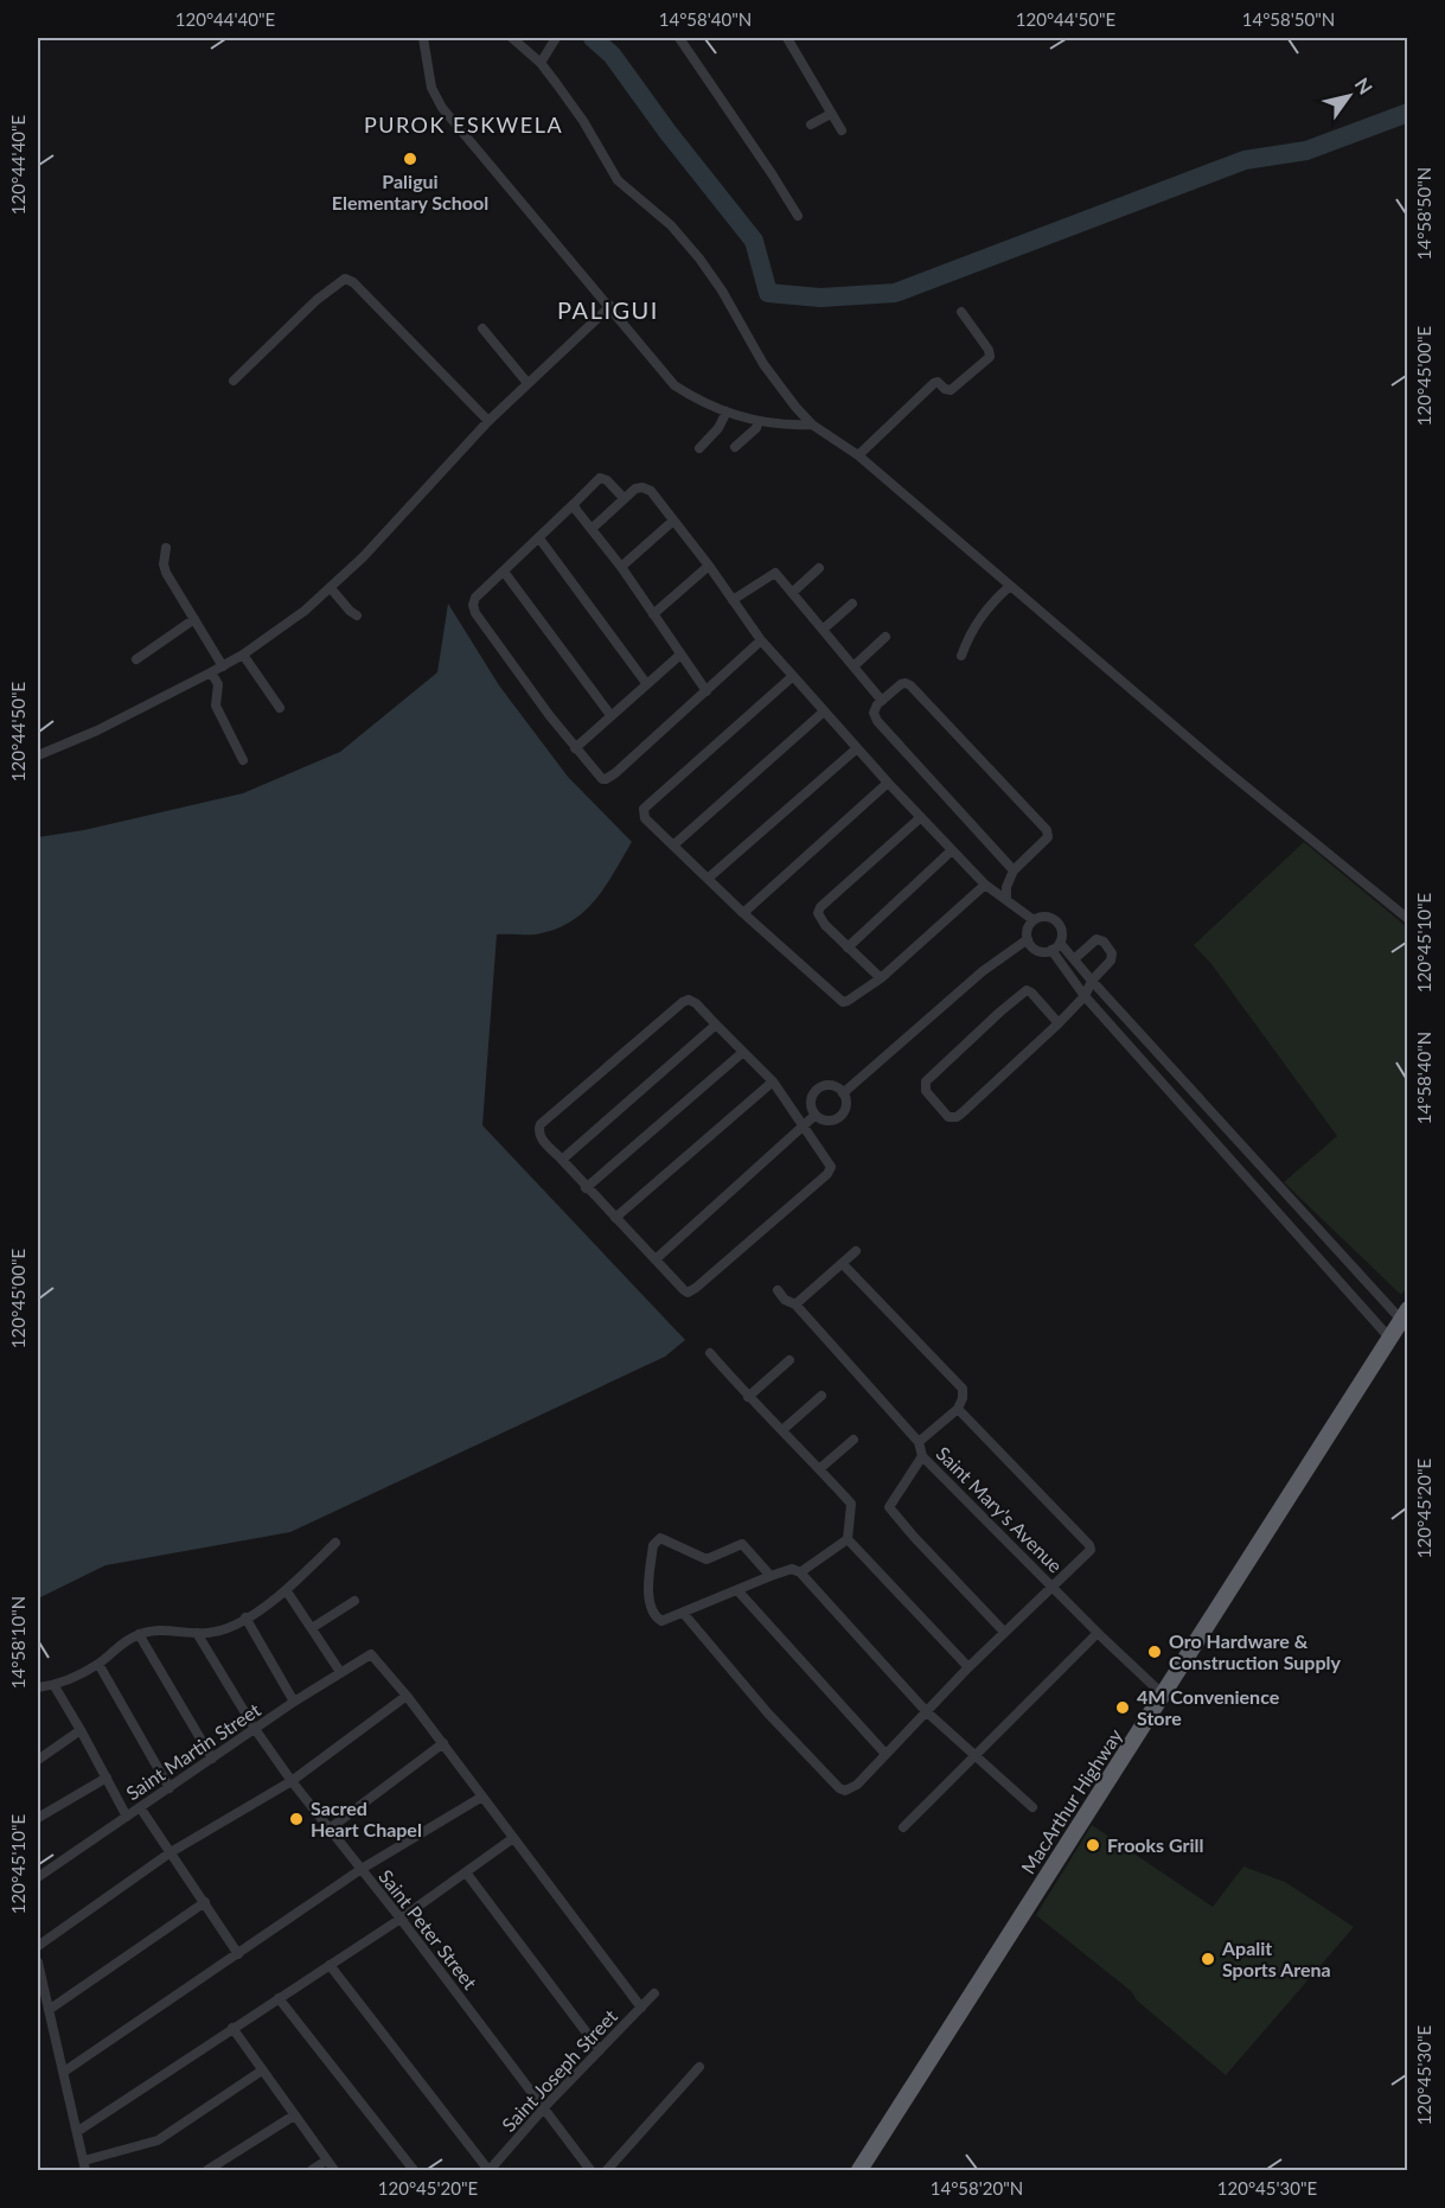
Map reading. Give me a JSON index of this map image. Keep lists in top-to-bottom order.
{
  "streets": {
    "highway": ["MacArthur Highway"],
    "street": [
      "Saint Mary's Avenue",
      "Saint Martin Street",
      "Saint Peter Street",
      "Saint Joseph Street"
    ]
  },
  "crossings": [
    ["Saint Mary's Avenue", "MacArthur Highway"],
    ["Saint Martin Street", "Saint Peter Street"],
    ["Saint Peter Street", "Saint Joseph Street"]
  ],
  "districts": ["PUROK ESKWELA", "PALIGUI"],
  "places": [
    "Paligui Elementary School",
    "Oro Hardware & Construction Supply",
    "4M Convenience Store",
    "Sacred Heart Chapel",
    "Frooks Grill",
    "Apalit Sports Arena"
  ],
  "north": "top right",
  "coordinates": [
    "120°44'40\"E",
    "14°58'40\"N",
    "120°44'50\"E",
    "14°58'50\"N",
    "120°45'00\"E",
    "120°45'10\"E",
    "120°45'20\"E",
    "14°58'10\"N",
    "120°45'30\"E",
    "14°58'20\"N"
  ]
}
